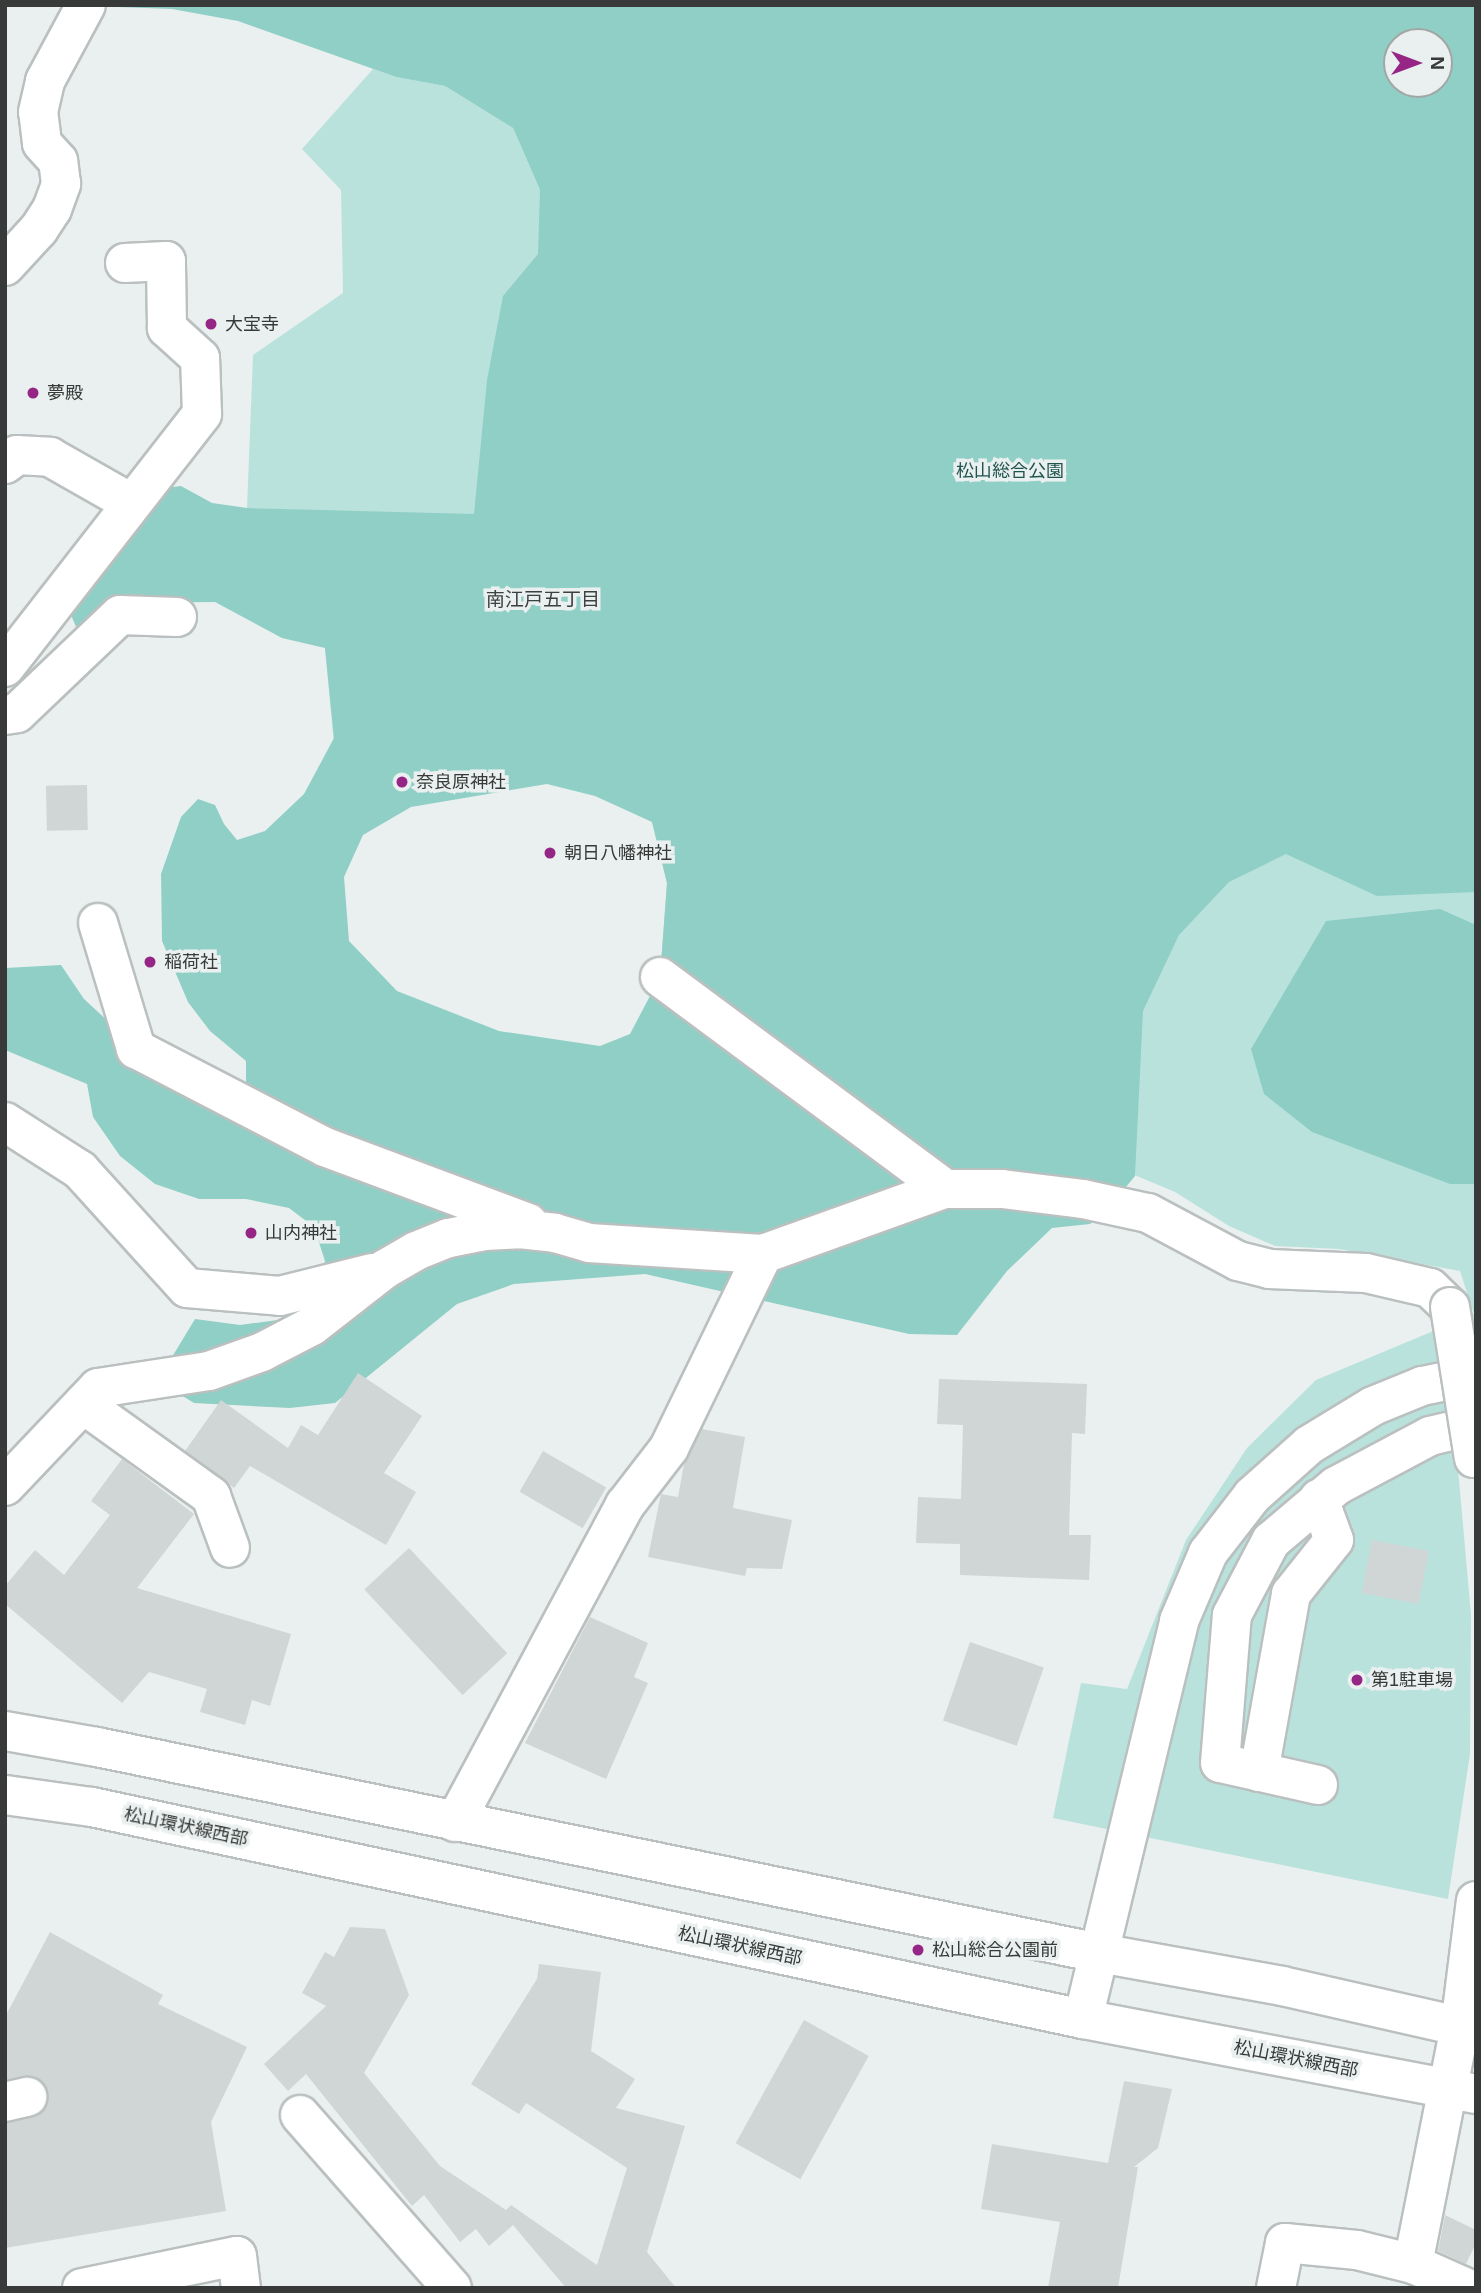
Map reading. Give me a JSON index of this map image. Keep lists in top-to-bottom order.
{
  "streets": {
    "street": ["松山環状線西部"]
  },
  "districts": ["南江戸五丁目"],
  "parks": ["松山総合公園"],
  "places": [
    "大宝寺",
    "夢殿",
    "奈良原神社",
    "朝日八幡神社",
    "稲荷社",
    "山内神社",
    "第1駐車場",
    "松山総合公園前"
  ],
  "north": "right"
}
